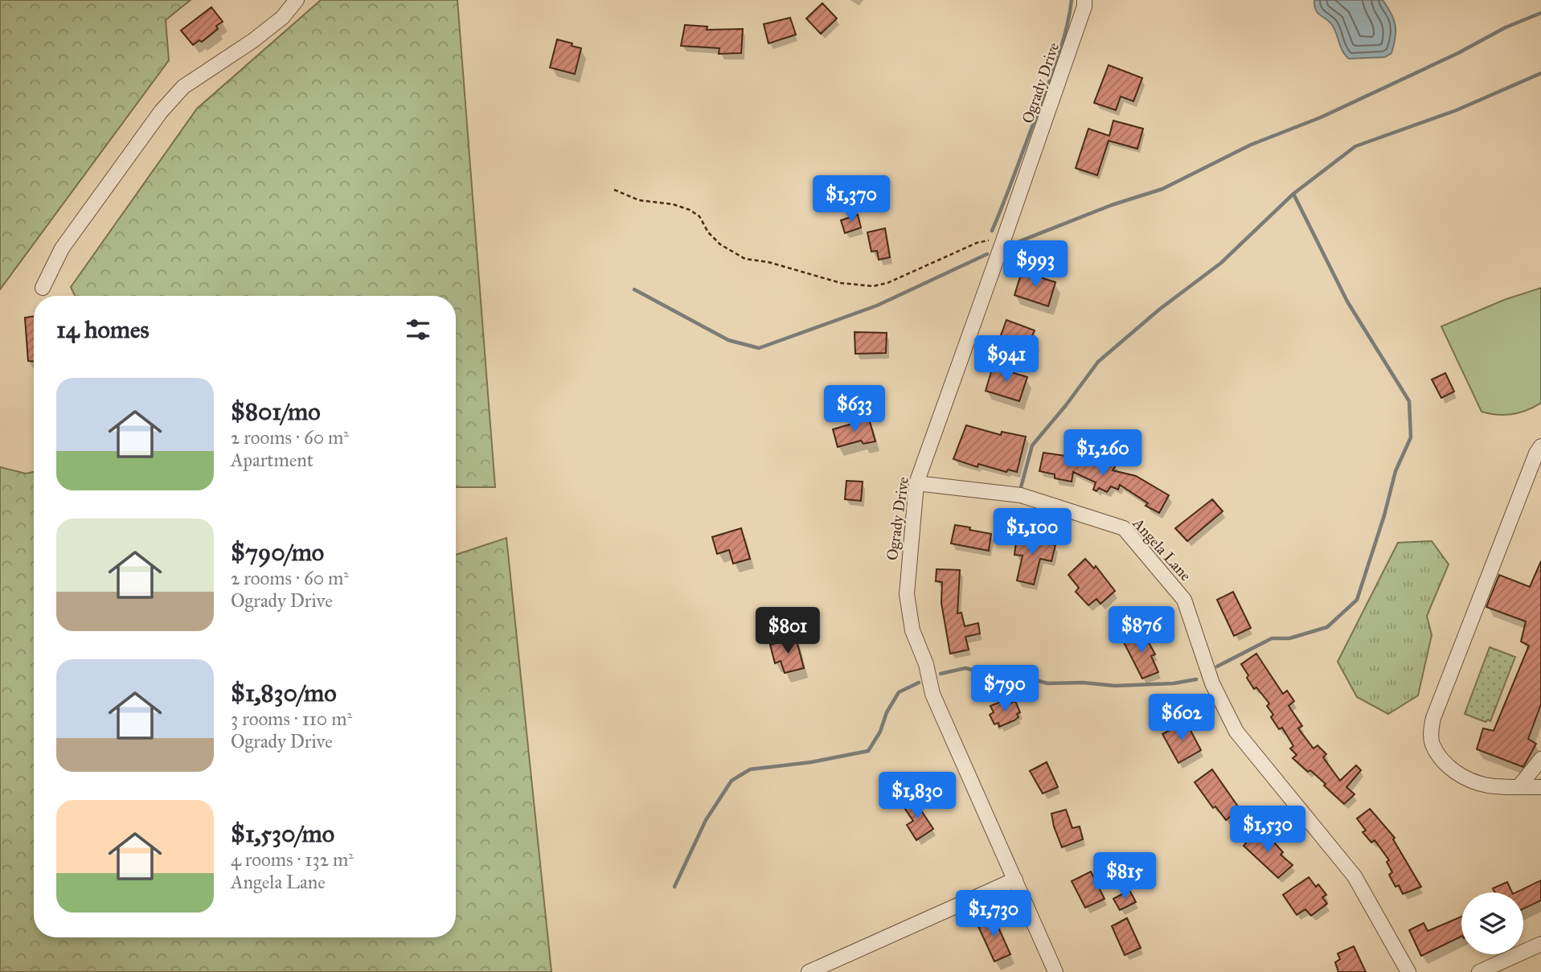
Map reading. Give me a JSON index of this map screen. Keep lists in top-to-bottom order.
{
  "streets": {
    "street": ["Ogrady Drive", "Angela Lane"]
  },
  "crossings": [
    ["Ogrady Drive", "Angela Lane"]
  ],
  "page": {
    "price": [
      "$1,370",
      "$993",
      "$941",
      "$633",
      "$1,260",
      "$1,100",
      "$876",
      "$801",
      "$790",
      "$602",
      "$1,830",
      "$1,530",
      "$815",
      "$1,730"
    ],
    "heading": "14 homes",
    "list": [
      {
        "name": "$801/mo",
        "note": "2 rooms · 60 m² · Apartment"
      },
      {
        "name": "$790/mo",
        "note": "2 rooms · 60 m² · Ogrady Drive"
      },
      {
        "name": "$1,830/mo",
        "note": "3 rooms · 110 m² · Ogrady Drive"
      },
      {
        "name": "$1,530/mo",
        "note": "4 rooms · 132 m² · Angela Lane"
      }
    ]
  }
}
